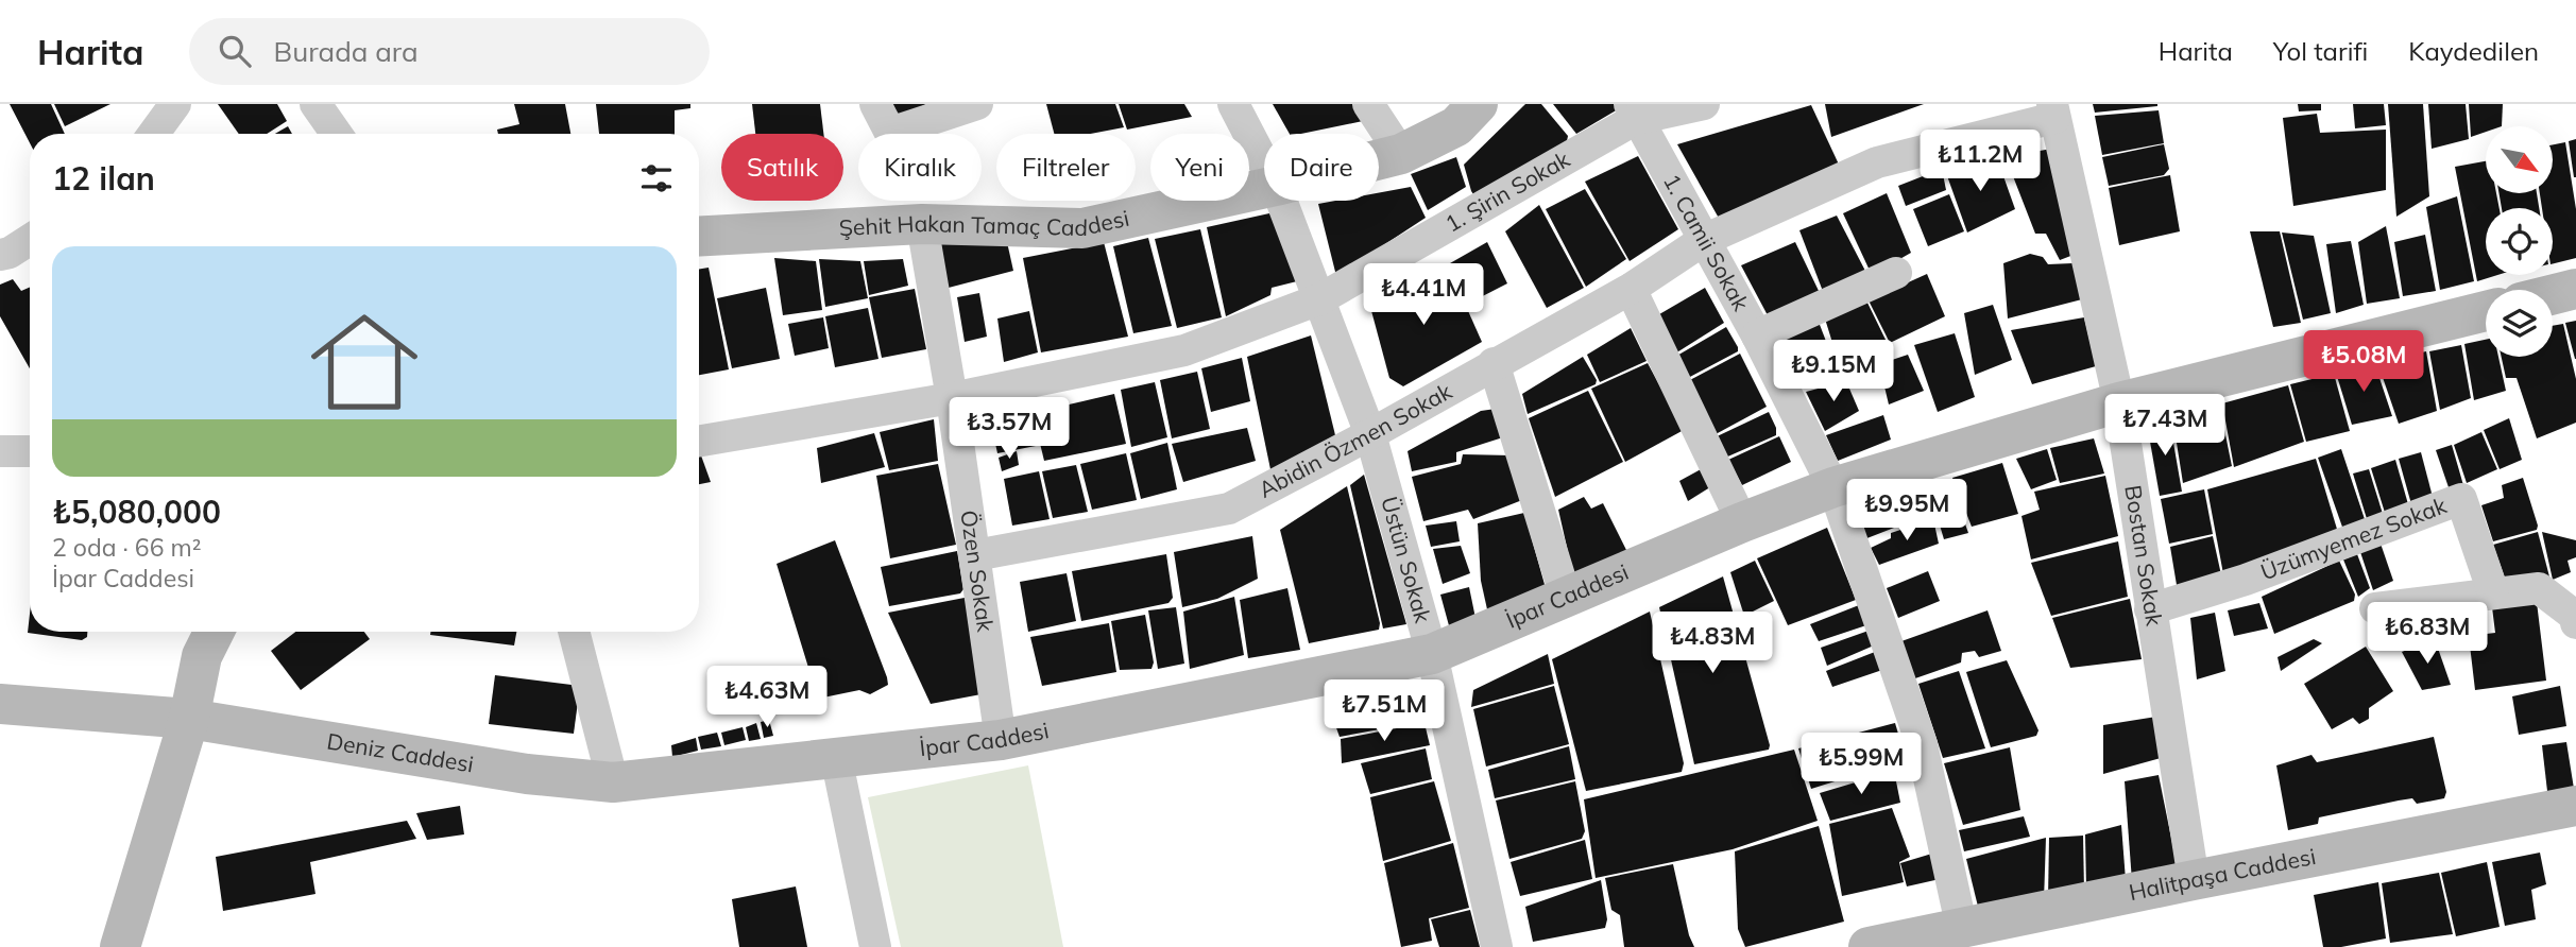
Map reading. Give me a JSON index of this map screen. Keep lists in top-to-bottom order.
{
  "streets": {
    "main road": [
      "Şehit Hakan Tamaç Caddesi",
      "İpar Caddesi",
      "Deniz Caddesi",
      "Halitpaşa Caddesi"
    ],
    "street": [
      "1. Şirin Sokak",
      "1. Camii Sokak",
      "Abidin Özmen Sokak",
      "Üzümyemez Sokak",
      "Bostan Sokak",
      "Üstün Sokak",
      "Özen Sokak"
    ]
  },
  "crossings": [
    ["1. Şirin Sokak", "1. Camii Sokak"],
    ["1. Şirin Sokak", "Üstün Sokak"],
    ["1. Şirin Sokak", "Özen Sokak"],
    ["Şehit Hakan Tamaç Caddesi", "Özen Sokak"],
    ["1. Camii Sokak", "Abidin Özmen Sokak"],
    ["1. Camii Sokak", "İpar Caddesi"],
    ["1. Camii Sokak", "Halitpaşa Caddesi"],
    ["Abidin Özmen Sokak", "Bostan Sokak"],
    ["Abidin Özmen Sokak", "Üstün Sokak"],
    ["Abidin Özmen Sokak", "Özen Sokak"],
    ["Üzümyemez Sokak", "Bostan Sokak"],
    ["Bostan Sokak", "İpar Caddesi"],
    ["Bostan Sokak", "Halitpaşa Caddesi"],
    ["Üstün Sokak", "İpar Caddesi"],
    ["Özen Sokak", "İpar Caddesi"],
    ["İpar Caddesi", "Deniz Caddesi"]
  ],
  "north": "bottom right",
  "page": {
    "header": "Harita",
    "search": "Burada ara",
    "nav": ["Harita", "Yol tarifi", "Kaydedilen"],
    "price": [
      "₺11.2M",
      "₺4.41M",
      "₺5.08M",
      "₺9.15M",
      "₺7.43M",
      "₺3.57M",
      "₺9.95M",
      "₺6.83M",
      "₺4.83M",
      "₺4.63M",
      "₺7.51M",
      "₺5.99M"
    ],
    "chip": [
      "Satılık",
      "Kiralık",
      "Filtreler",
      "Yeni",
      "Daire"
    ],
    "heading": "12 ilan",
    "list": [
      {
        "name": "₺5,080,000",
        "note": "2 oda · 66 m² · İpar Caddesi"
      }
    ]
  }
}
